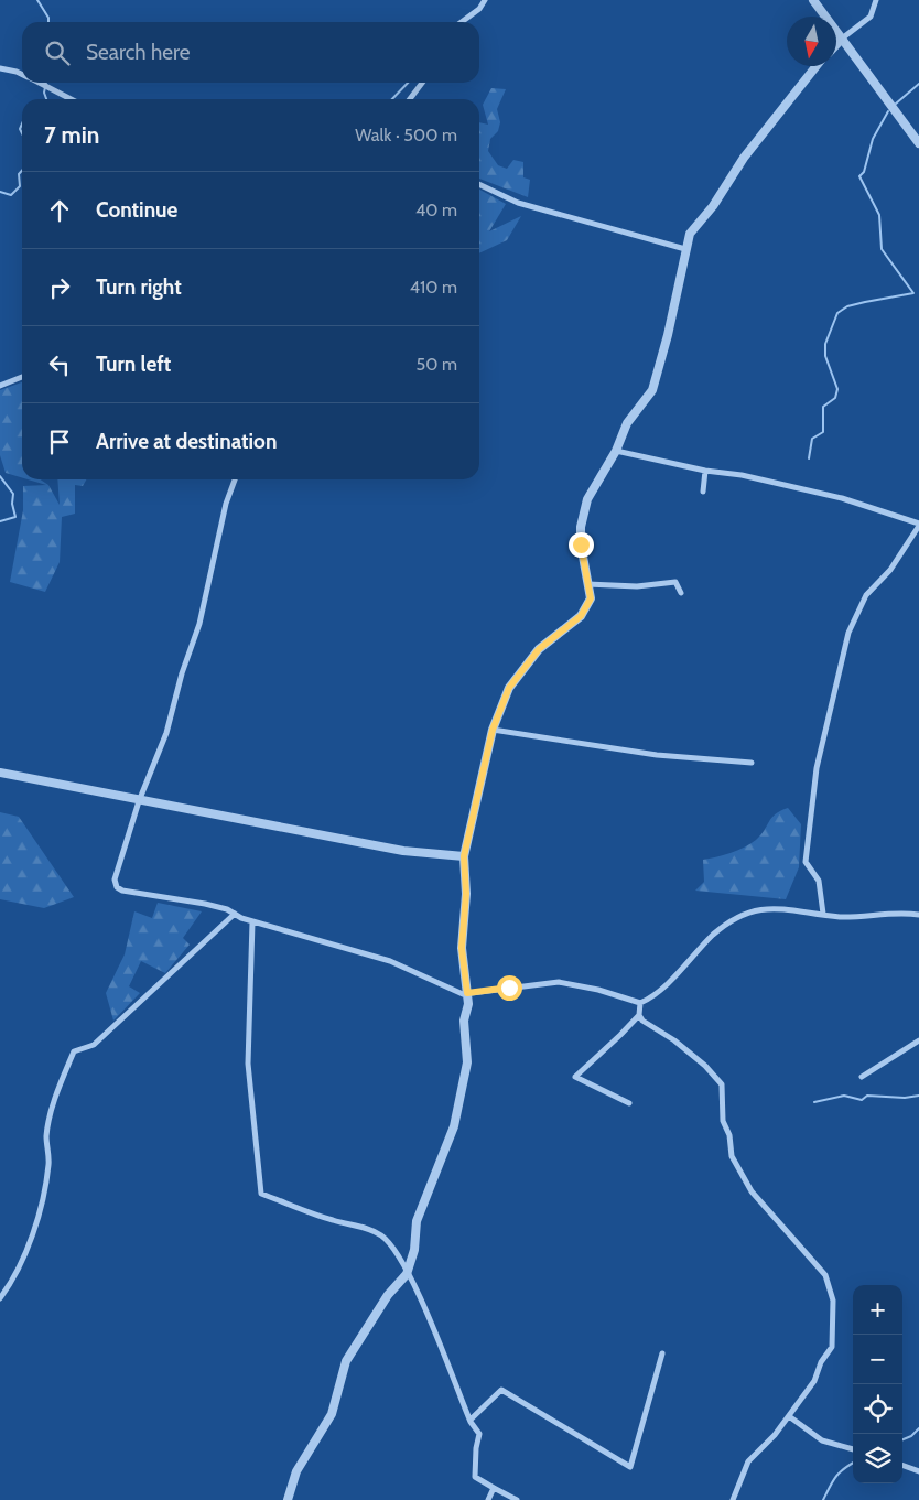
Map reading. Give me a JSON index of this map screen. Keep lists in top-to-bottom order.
{
  "north": "bottom",
  "page": {
    "search": "Search here",
    "heading": ["7 min", "Walk · 500 m"],
    "list": [
      ["Continue", "40 m"],
      ["Turn right", "410 m"],
      ["Turn left", "50 m"],
      "Arrive at destination"
    ],
    "map_buttons": ["+", "−"]
  }
}
